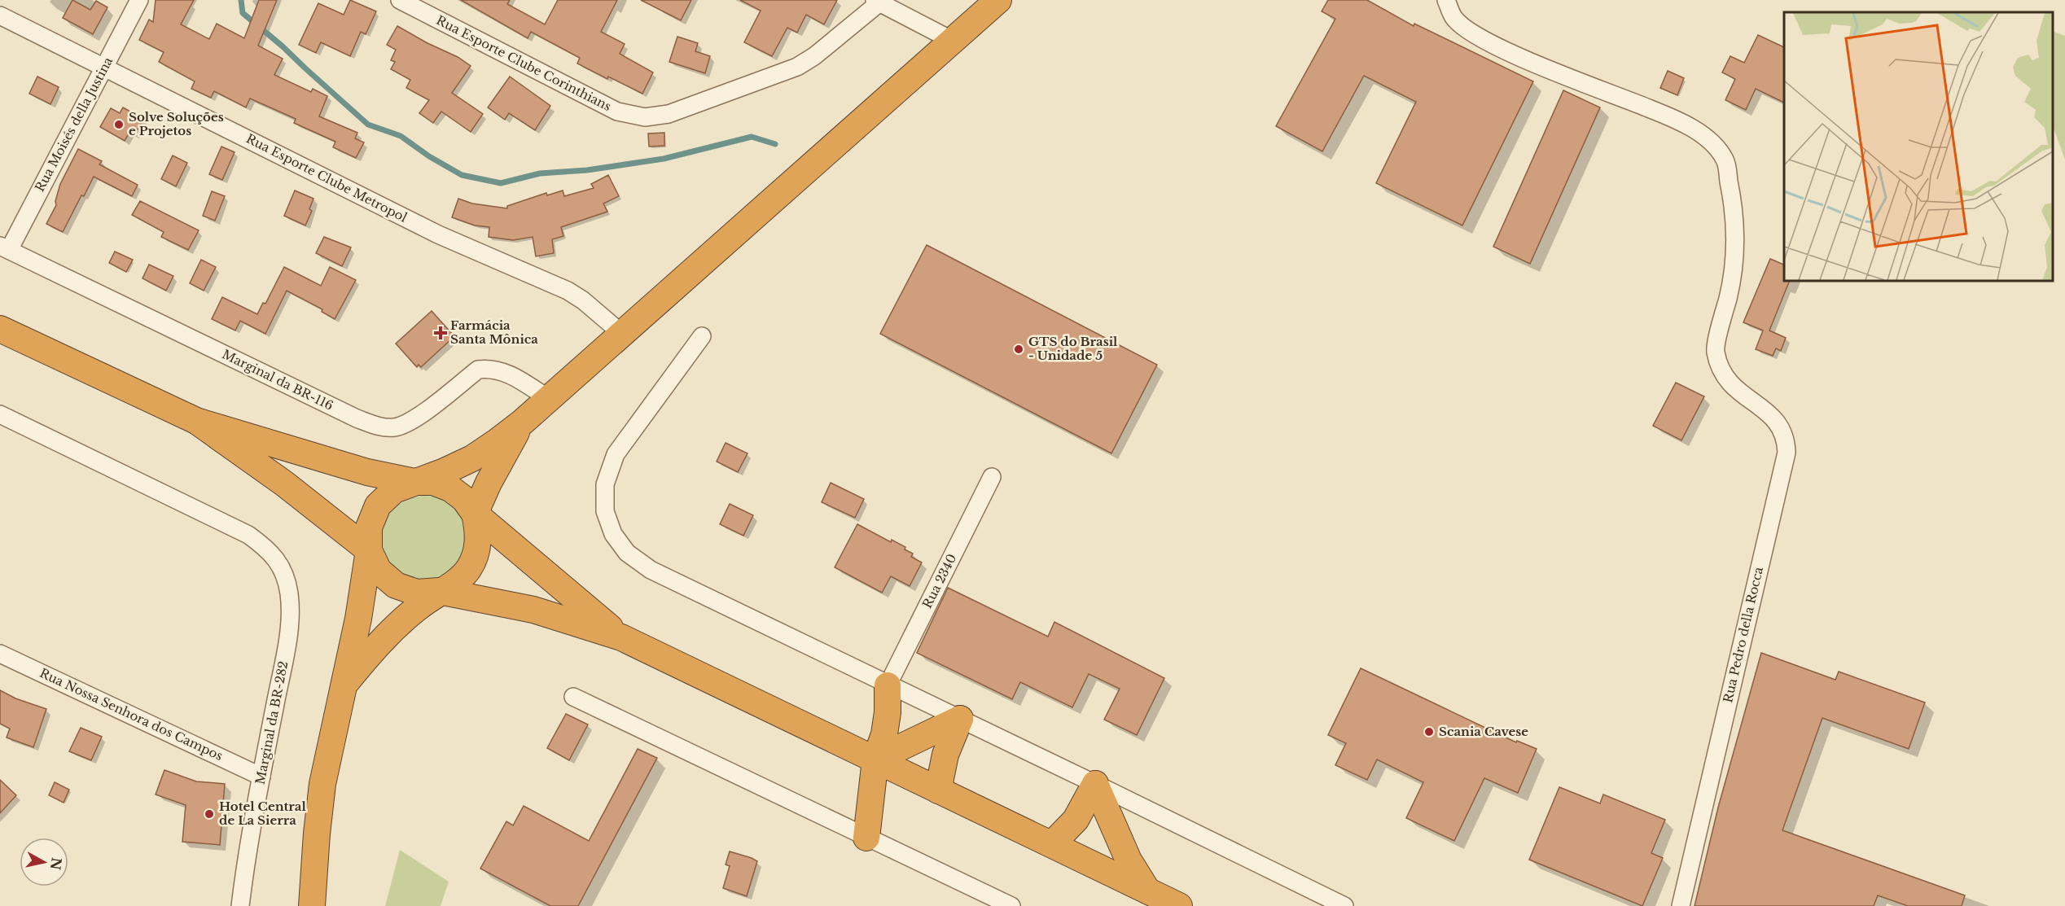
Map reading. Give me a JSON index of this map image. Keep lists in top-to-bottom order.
{
  "streets": {
    "street": [
      "Rua Esporte Clube Corinthians",
      "Rua Moisés della Justina",
      "Rua Esporte Clube Metropol",
      "Marginal da BR-116",
      "Rua 2340",
      "Rua Pedro della Rocca",
      "Rua Nossa Senhora dos Campos",
      "Marginal da BR-282"
    ]
  },
  "crossings": [
    ["Rua Moisés della Justina", "Rua Esporte Clube Metropol"],
    ["Rua Moisés della Justina", "Marginal da BR-116"],
    ["Rua Nossa Senhora dos Campos", "Marginal da BR-282"]
  ],
  "places": {
    "other": [
      "Solve Soluções e Projetos",
      "GTS do Brasil - Unidade 5",
      "Scania Cavese",
      "Hotel Central de La Sierra"
    ],
    "health": ["Farmácia Santa Mônica"]
  },
  "north": "right"
}
